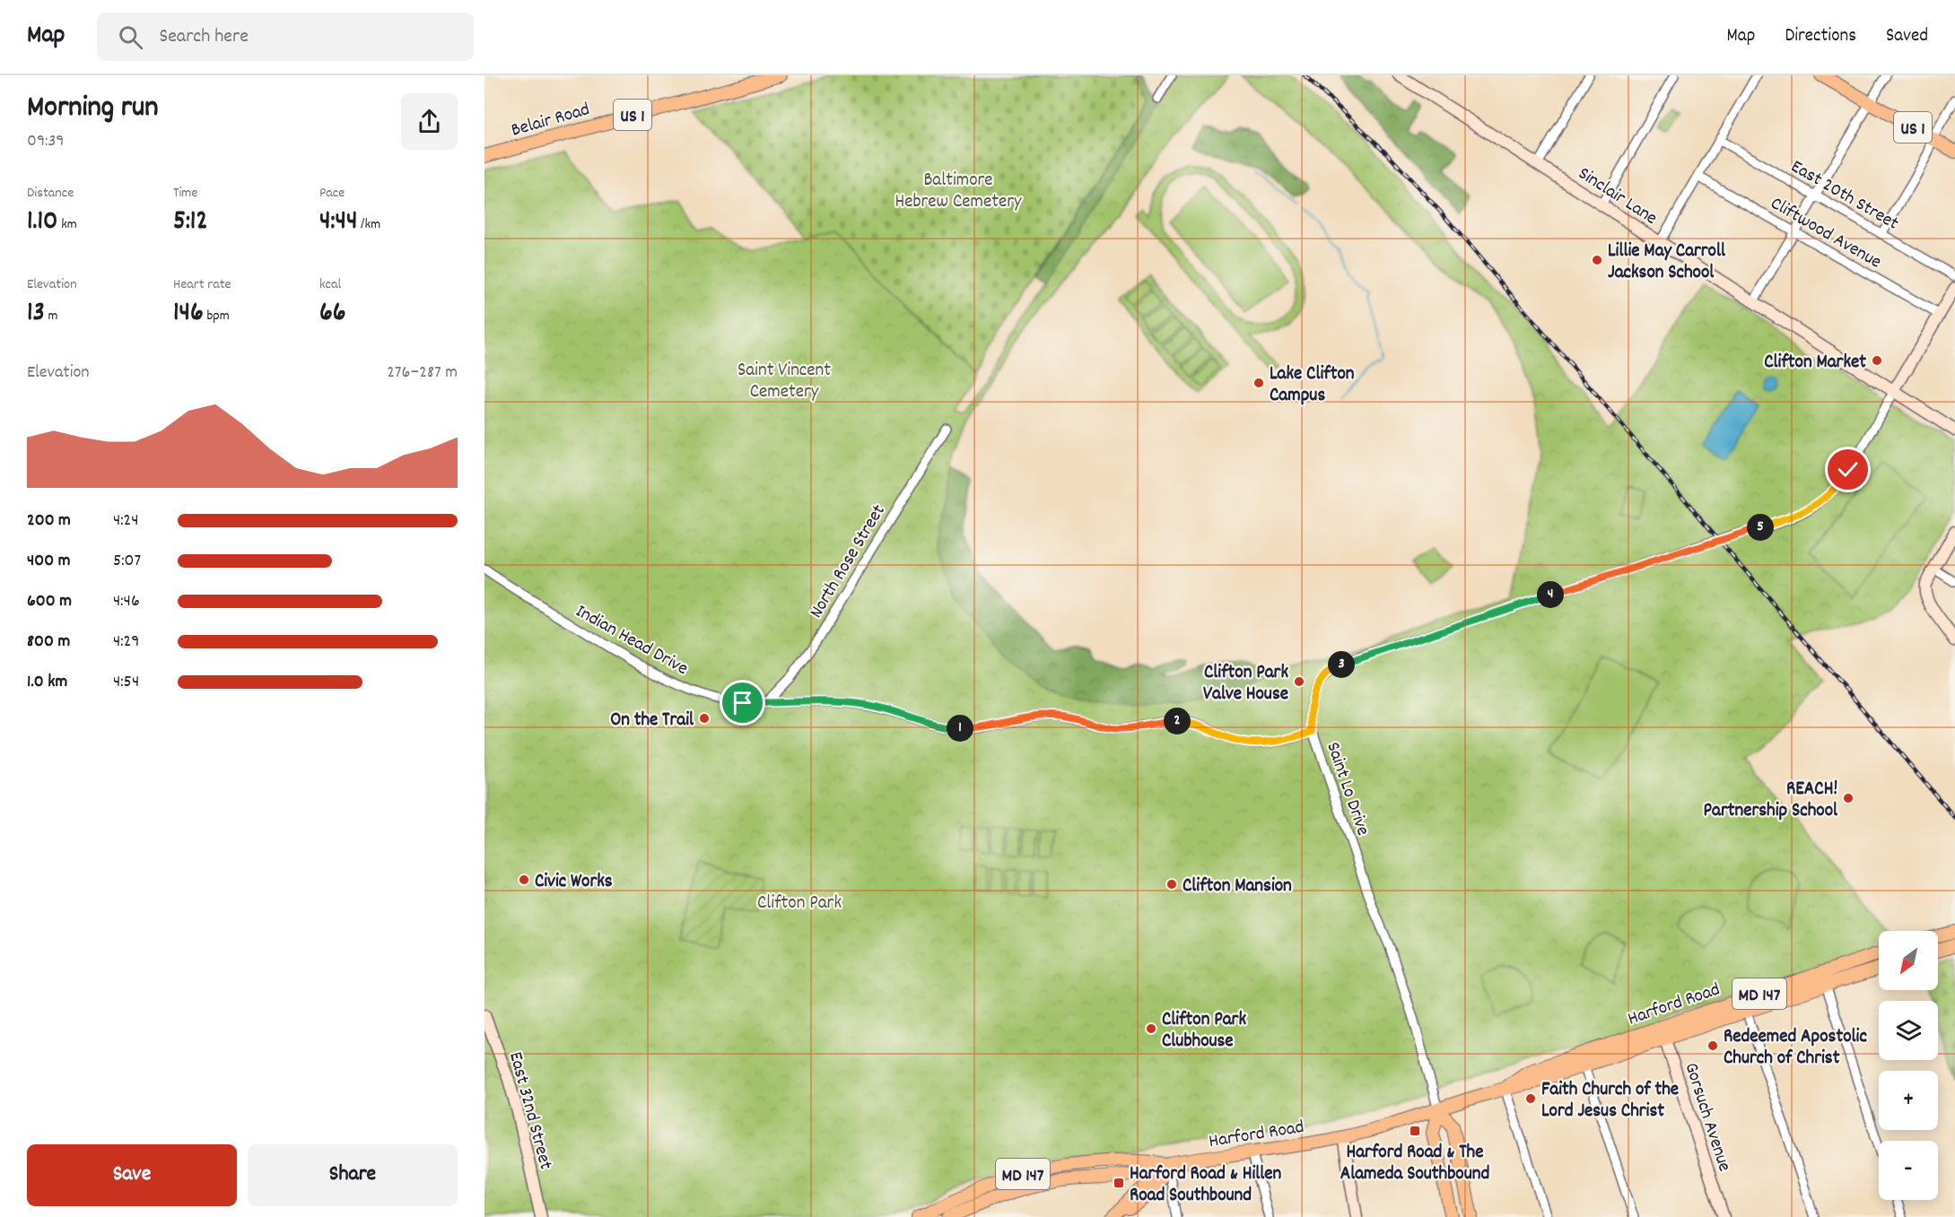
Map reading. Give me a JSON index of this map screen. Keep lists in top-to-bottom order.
{
  "streets": {
    "main road": [
      "US 1",
      "Belair Road",
      "Sinclair Lane",
      "MD 147",
      "Harford Road",
      "East 32nd Street",
      "Gorsuch Avenue"
    ],
    "street": [
      "East 20th Street",
      "Cliftwood Avenue",
      "North Rose Street",
      "Indian Head Drive",
      "Saint Lo Drive"
    ]
  },
  "crossings": [
    ["Sinclair Lane", "Saint Lo Drive"],
    ["North Rose Street", "Indian Head Drive"],
    ["Indian Head Drive", "Saint Lo Drive"],
    ["Saint Lo Drive", "Harford Road"],
    ["Harford Road", "Gorsuch Avenue"]
  ],
  "parks": ["Baltimore Hebrew Cemetery", "Saint Vincent Cemetery", "Clifton Park"],
  "places": {
    "other": [
      "Lillie May Carroll Jackson School",
      "Clifton Market",
      "Lake Clifton Campus",
      "Clifton Park Valve House",
      "On the Trail",
      "REACH! Partnership School",
      "Civic Works",
      "Clifton Mansion",
      "Clifton Park Clubhouse",
      "Redeemed Apostolic Church of Christ",
      "Faith Church of the Lord Jesus Christ"
    ],
    "transit": ["Harford Road & The Alameda Southbound", "Harford Road & Hillen Road Southbound"]
  },
  "north": "bottom left",
  "page": {
    "header": "Map",
    "search": "Search here",
    "nav": ["Map", "Directions", "Saved"],
    "heading": ["Morning run", "09:39"],
    "stats": [
      ["Distance", "1.10 km"],
      ["Time", "5:12"],
      ["Pace", "4:44 /km"],
      ["Elevation", "13 m"],
      ["Heart rate", "146 bpm"],
      ["kcal", "66"]
    ],
    "chart": ["Elevation", "276–287 m"],
    "list": [
      {
        "name": "200 m",
        "note": "4:24"
      },
      {
        "name": "400 m",
        "note": "5:07"
      },
      {
        "name": "600 m",
        "note": "4:46"
      },
      {
        "name": "800 m",
        "note": "4:29"
      },
      {
        "name": "1.0 km",
        "note": "4:54"
      }
    ],
    "pins": [
      "5",
      "4",
      "3",
      "2",
      "1"
    ],
    "map_buttons": ["+", "−"],
    "buttons": ["Save", "Share"]
  }
}
